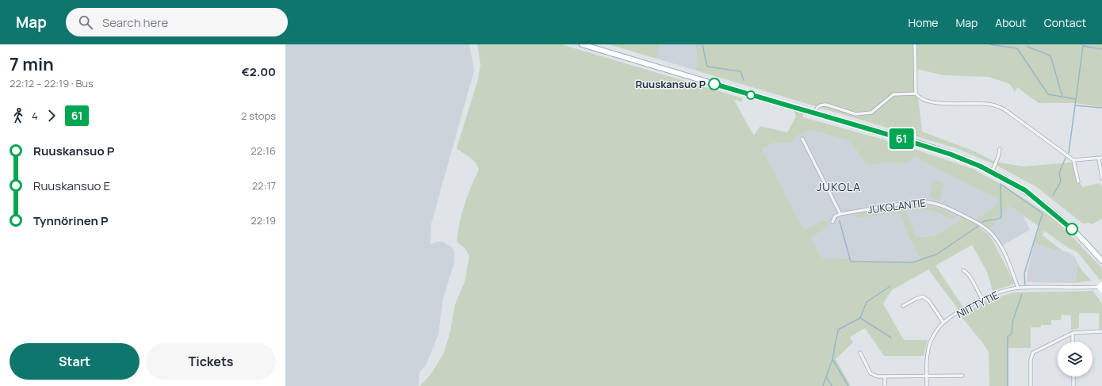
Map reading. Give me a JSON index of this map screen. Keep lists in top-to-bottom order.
{
  "streets": {
    "street": ["JUKOLANTIE", "NIITTYTIE"]
  },
  "crossings": [
    ["JUKOLANTIE", "NIITTYTIE"]
  ],
  "districts": ["JUKOLA"],
  "places": ["Ruuskansuo P"],
  "lines": ["bus line 61"],
  "page": {
    "header": "Map",
    "search": "Search here",
    "nav": [
      "Home",
      "Map",
      "About",
      "Contact"
    ],
    "heading": ["7 min", "22:12 – 22:19 · Bus", "€2.00"],
    "on_map": "61",
    "legs": ["4", "61", "2 stops"],
    "list": [
      {
        "name": "Ruuskansuo P",
        "value": "22:16"
      },
      {
        "name": "Ruuskansuo E",
        "value": "22:17"
      },
      {
        "name": "Tynnörinen P",
        "value": "22:19"
      }
    ],
    "buttons": ["Start", "Tickets"]
  }
}
